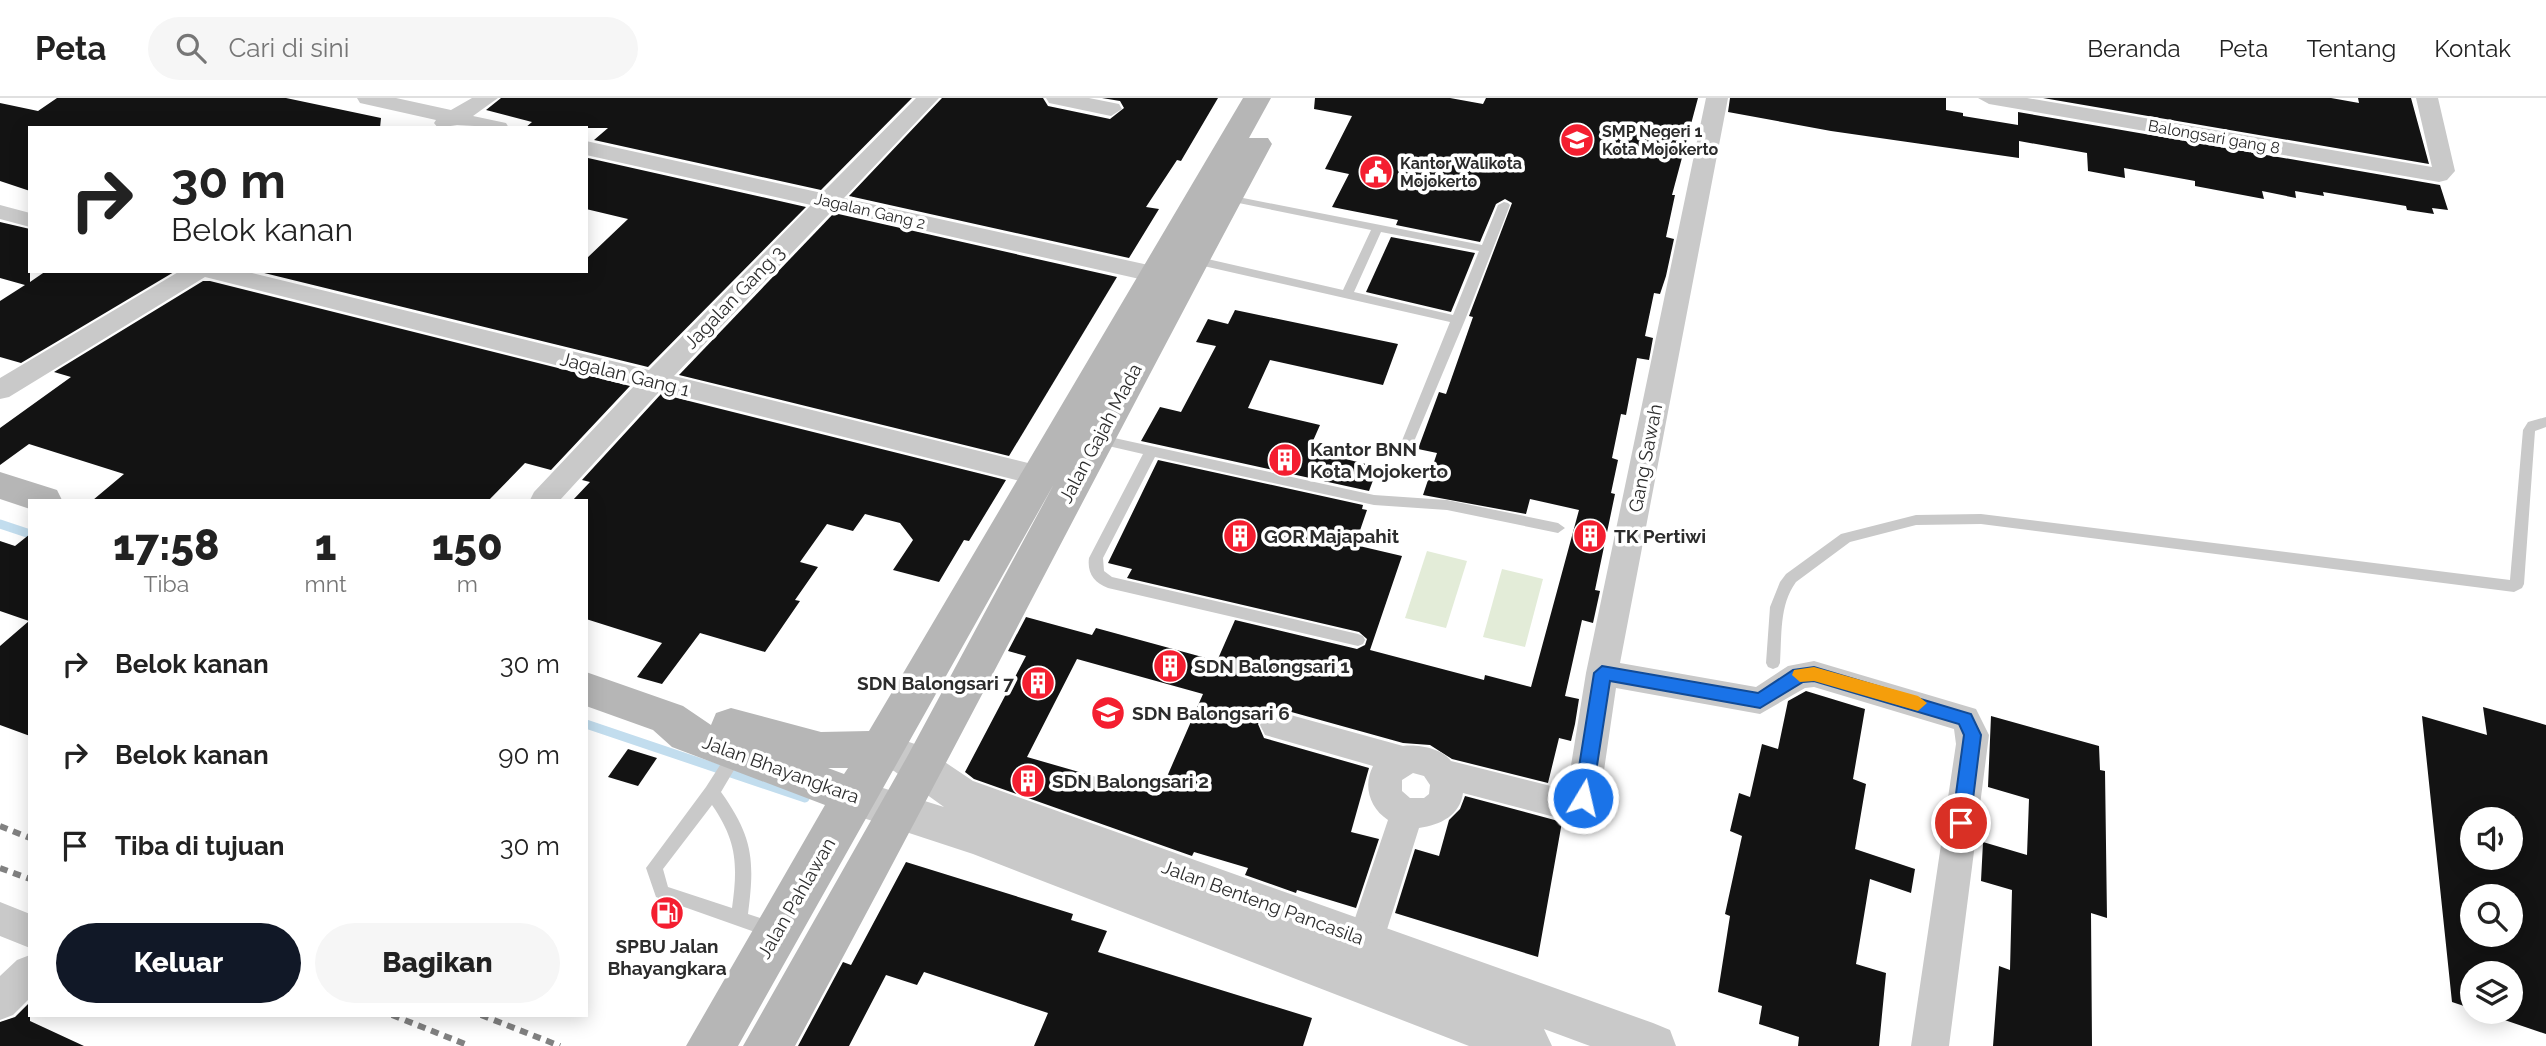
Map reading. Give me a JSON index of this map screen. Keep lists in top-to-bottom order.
{
  "streets": {
    "main road": ["Jalan Gajah Mada", "Jalan Bhayangkara", "Jalan Pahlawan"],
    "street": [
      "Balongsari gang 8",
      "Jagalan Gang 2",
      "Jagalan Gang 3",
      "Jagalan Gang 1",
      "Gang Sawah",
      "Jalan Benteng Pancasila"
    ]
  },
  "crossings": [
    ["Jagalan Gang 2", "Jagalan Gang 3"],
    ["Jagalan Gang 2", "Jalan Gajah Mada"],
    ["Jagalan Gang 3", "Jagalan Gang 1"],
    ["Jagalan Gang 1", "Jalan Gajah Mada"],
    ["Jalan Gajah Mada", "Jalan Bhayangkara"],
    ["Jalan Gajah Mada", "Jalan Pahlawan"],
    ["Jalan Gajah Mada", "Jalan Benteng Pancasila"],
    ["Jalan Bhayangkara", "Jalan Pahlawan"],
    ["Jalan Bhayangkara", "Jalan Benteng Pancasila"],
    ["Jalan Pahlawan", "Jalan Benteng Pancasila"]
  ],
  "places": {
    "school or university": ["SMP Negeri 1 Kota Mojokerto", "SDN Balongsari 6"],
    "public building": ["Kantor Walikota Mojokerto"],
    "building": [
      "Kantor BNN Kota Mojokerto",
      "GOR Majapahit",
      "TK Pertiwi",
      "SDN Balongsari 1",
      "SDN Balongsari 7",
      "SDN Balongsari 2"
    ],
    "fuel station": ["SPBU Jalan Bhayangkara"]
  },
  "page": {
    "header": "Peta",
    "search": "Cari di sini",
    "nav": [
      "Beranda",
      "Peta",
      "Tentang",
      "Kontak"
    ],
    "turn": ["30 m", "Belok kanan"],
    "eta": [
      "17:58",
      "Tiba",
      "1",
      "mnt",
      "150",
      "m"
    ],
    "list": [
      {
        "name": "Belok kanan",
        "value": "30 m"
      },
      {
        "name": "Belok kanan",
        "value": "90 m"
      },
      {
        "name": "Tiba di tujuan",
        "value": "30 m"
      }
    ],
    "buttons": ["Keluar", "Bagikan"]
  }
}
